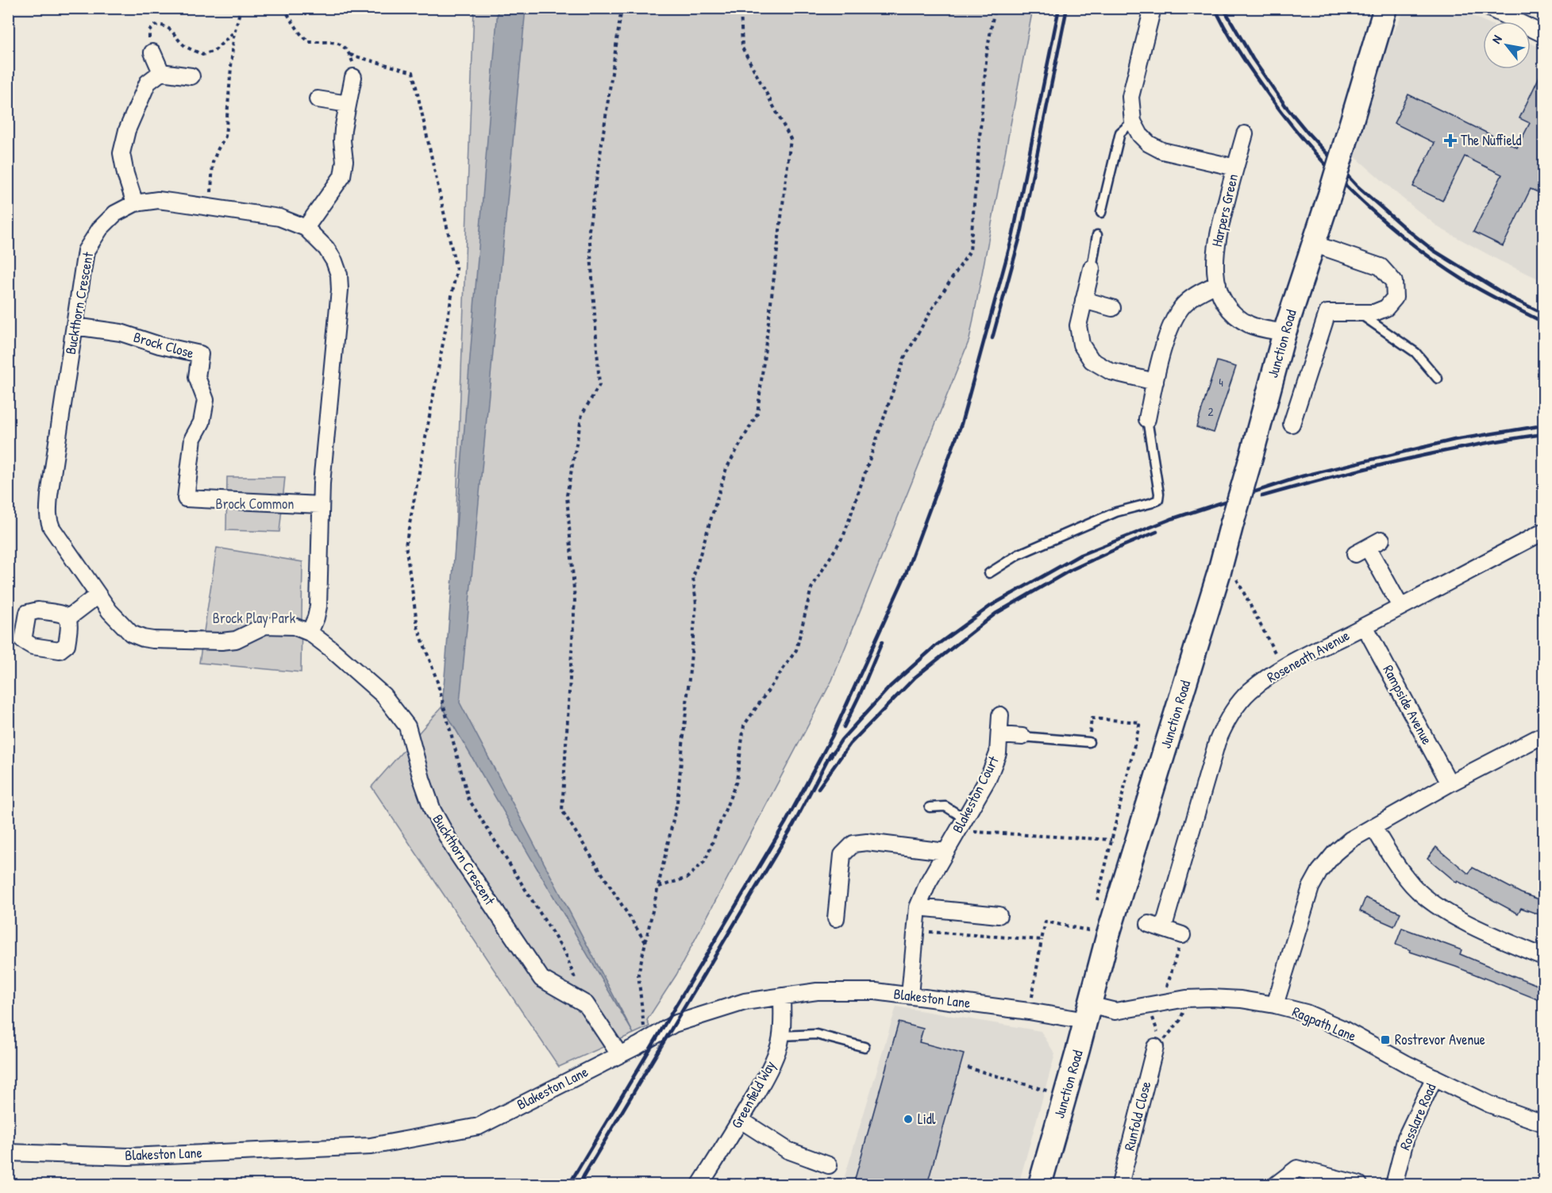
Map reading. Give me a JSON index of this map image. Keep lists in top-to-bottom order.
{
  "streets": {
    "main road": ["Junction Road"],
    "street": [
      "Harpers Green",
      "Buckthorn Crescent",
      "Brock Close",
      "Roseneath Avenue",
      "Rampside Avenue",
      "Blakeston Court",
      "Blakeston Lane",
      "Ragpath Lane",
      "Greenfield Way",
      "Runfold Close",
      "Rosslare Road"
    ]
  },
  "crossings": [
    ["Harpers Green", "Junction Road"],
    ["Buckthorn Crescent", "Brock Close"],
    ["Buckthorn Crescent", "Blakeston Lane"],
    ["Junction Road", "Blakeston Lane"],
    ["Junction Road", "Ragpath Lane"],
    ["Roseneath Avenue", "Rampside Avenue"],
    ["Blakeston Court", "Blakeston Lane"],
    ["Blakeston Lane", "Ragpath Lane"],
    ["Blakeston Lane", "Greenfield Way"],
    ["Ragpath Lane", "Rosslare Road"]
  ],
  "parks": ["Brock Common", "Brock Play Park"],
  "places": {
    "health": ["The Nuffield"],
    "transit": ["Rostrevor Avenue"],
    "other": ["Lidl"]
  },
  "house_numbers": ["4", "2"],
  "north": "top left"
}
